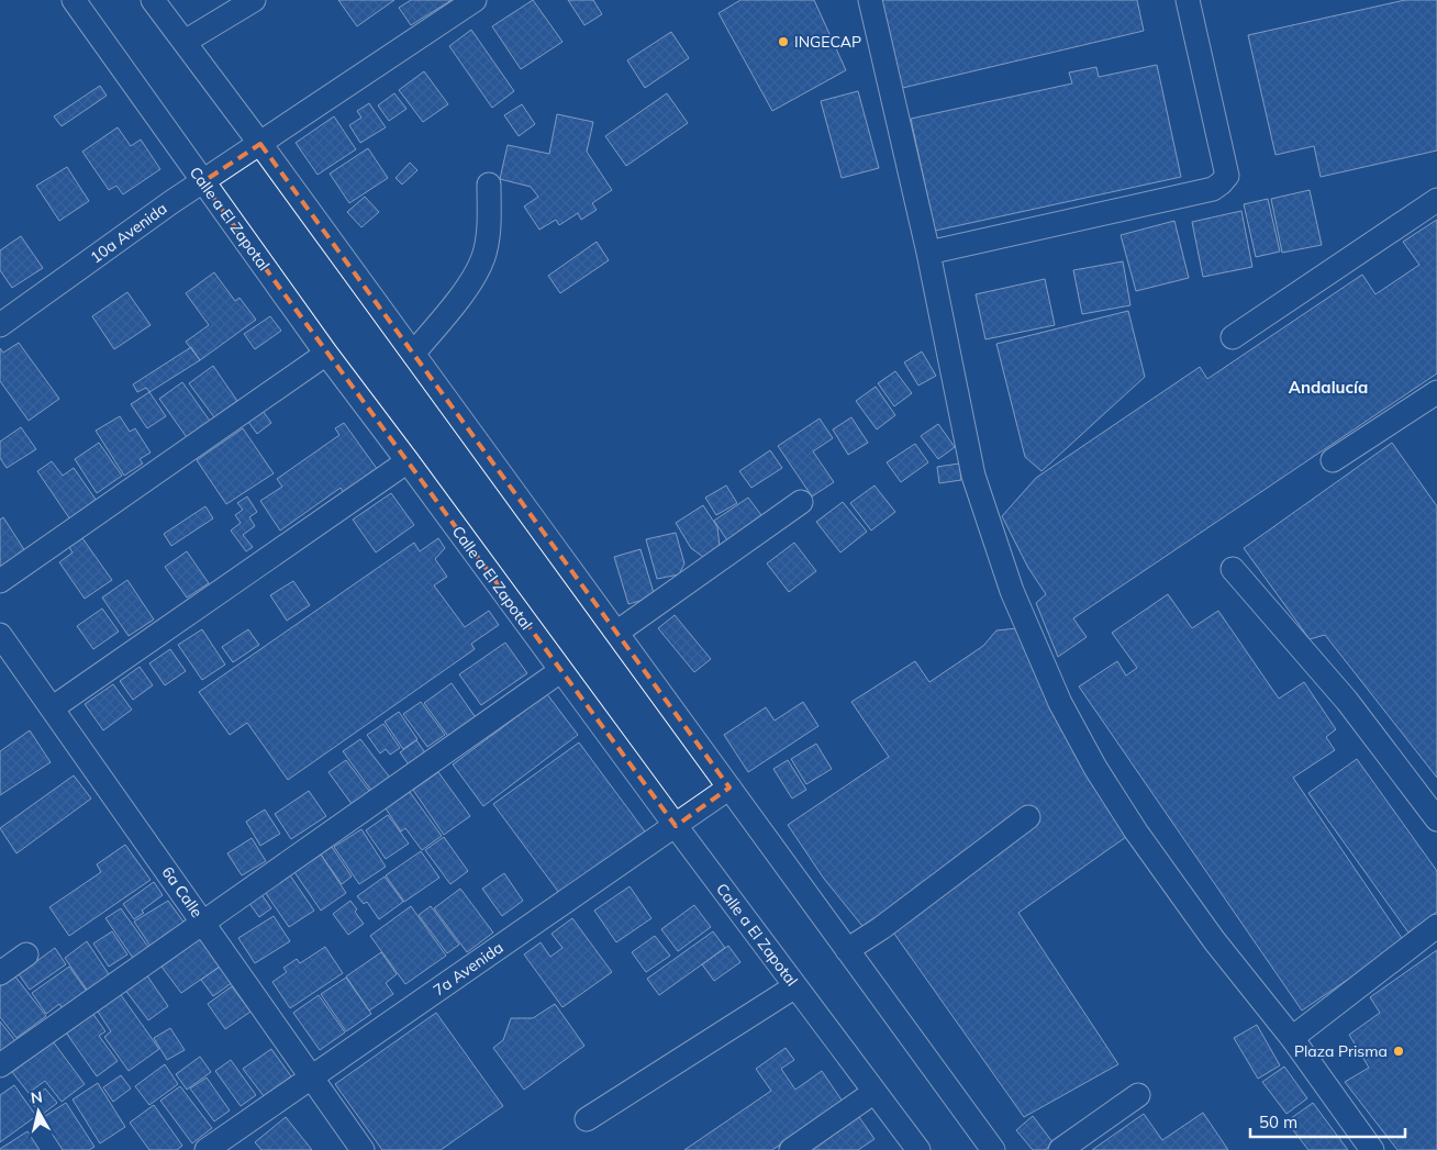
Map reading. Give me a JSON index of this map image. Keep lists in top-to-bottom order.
{
  "streets": {
    "street": [
      "Calle a El Zapotal",
      "10a Avenida",
      "6a Calle",
      "7a Avenida"
    ]
  },
  "crossings": [
    ["Calle a El Zapotal", "10a Avenida"],
    ["Calle a El Zapotal", "7a Avenida"],
    ["6a Calle", "7a Avenida"]
  ],
  "districts": ["Andalucía"],
  "places": ["INGECAP", "Plaza Prisma"],
  "scale_bar": "50 m",
  "north": "top"
}
